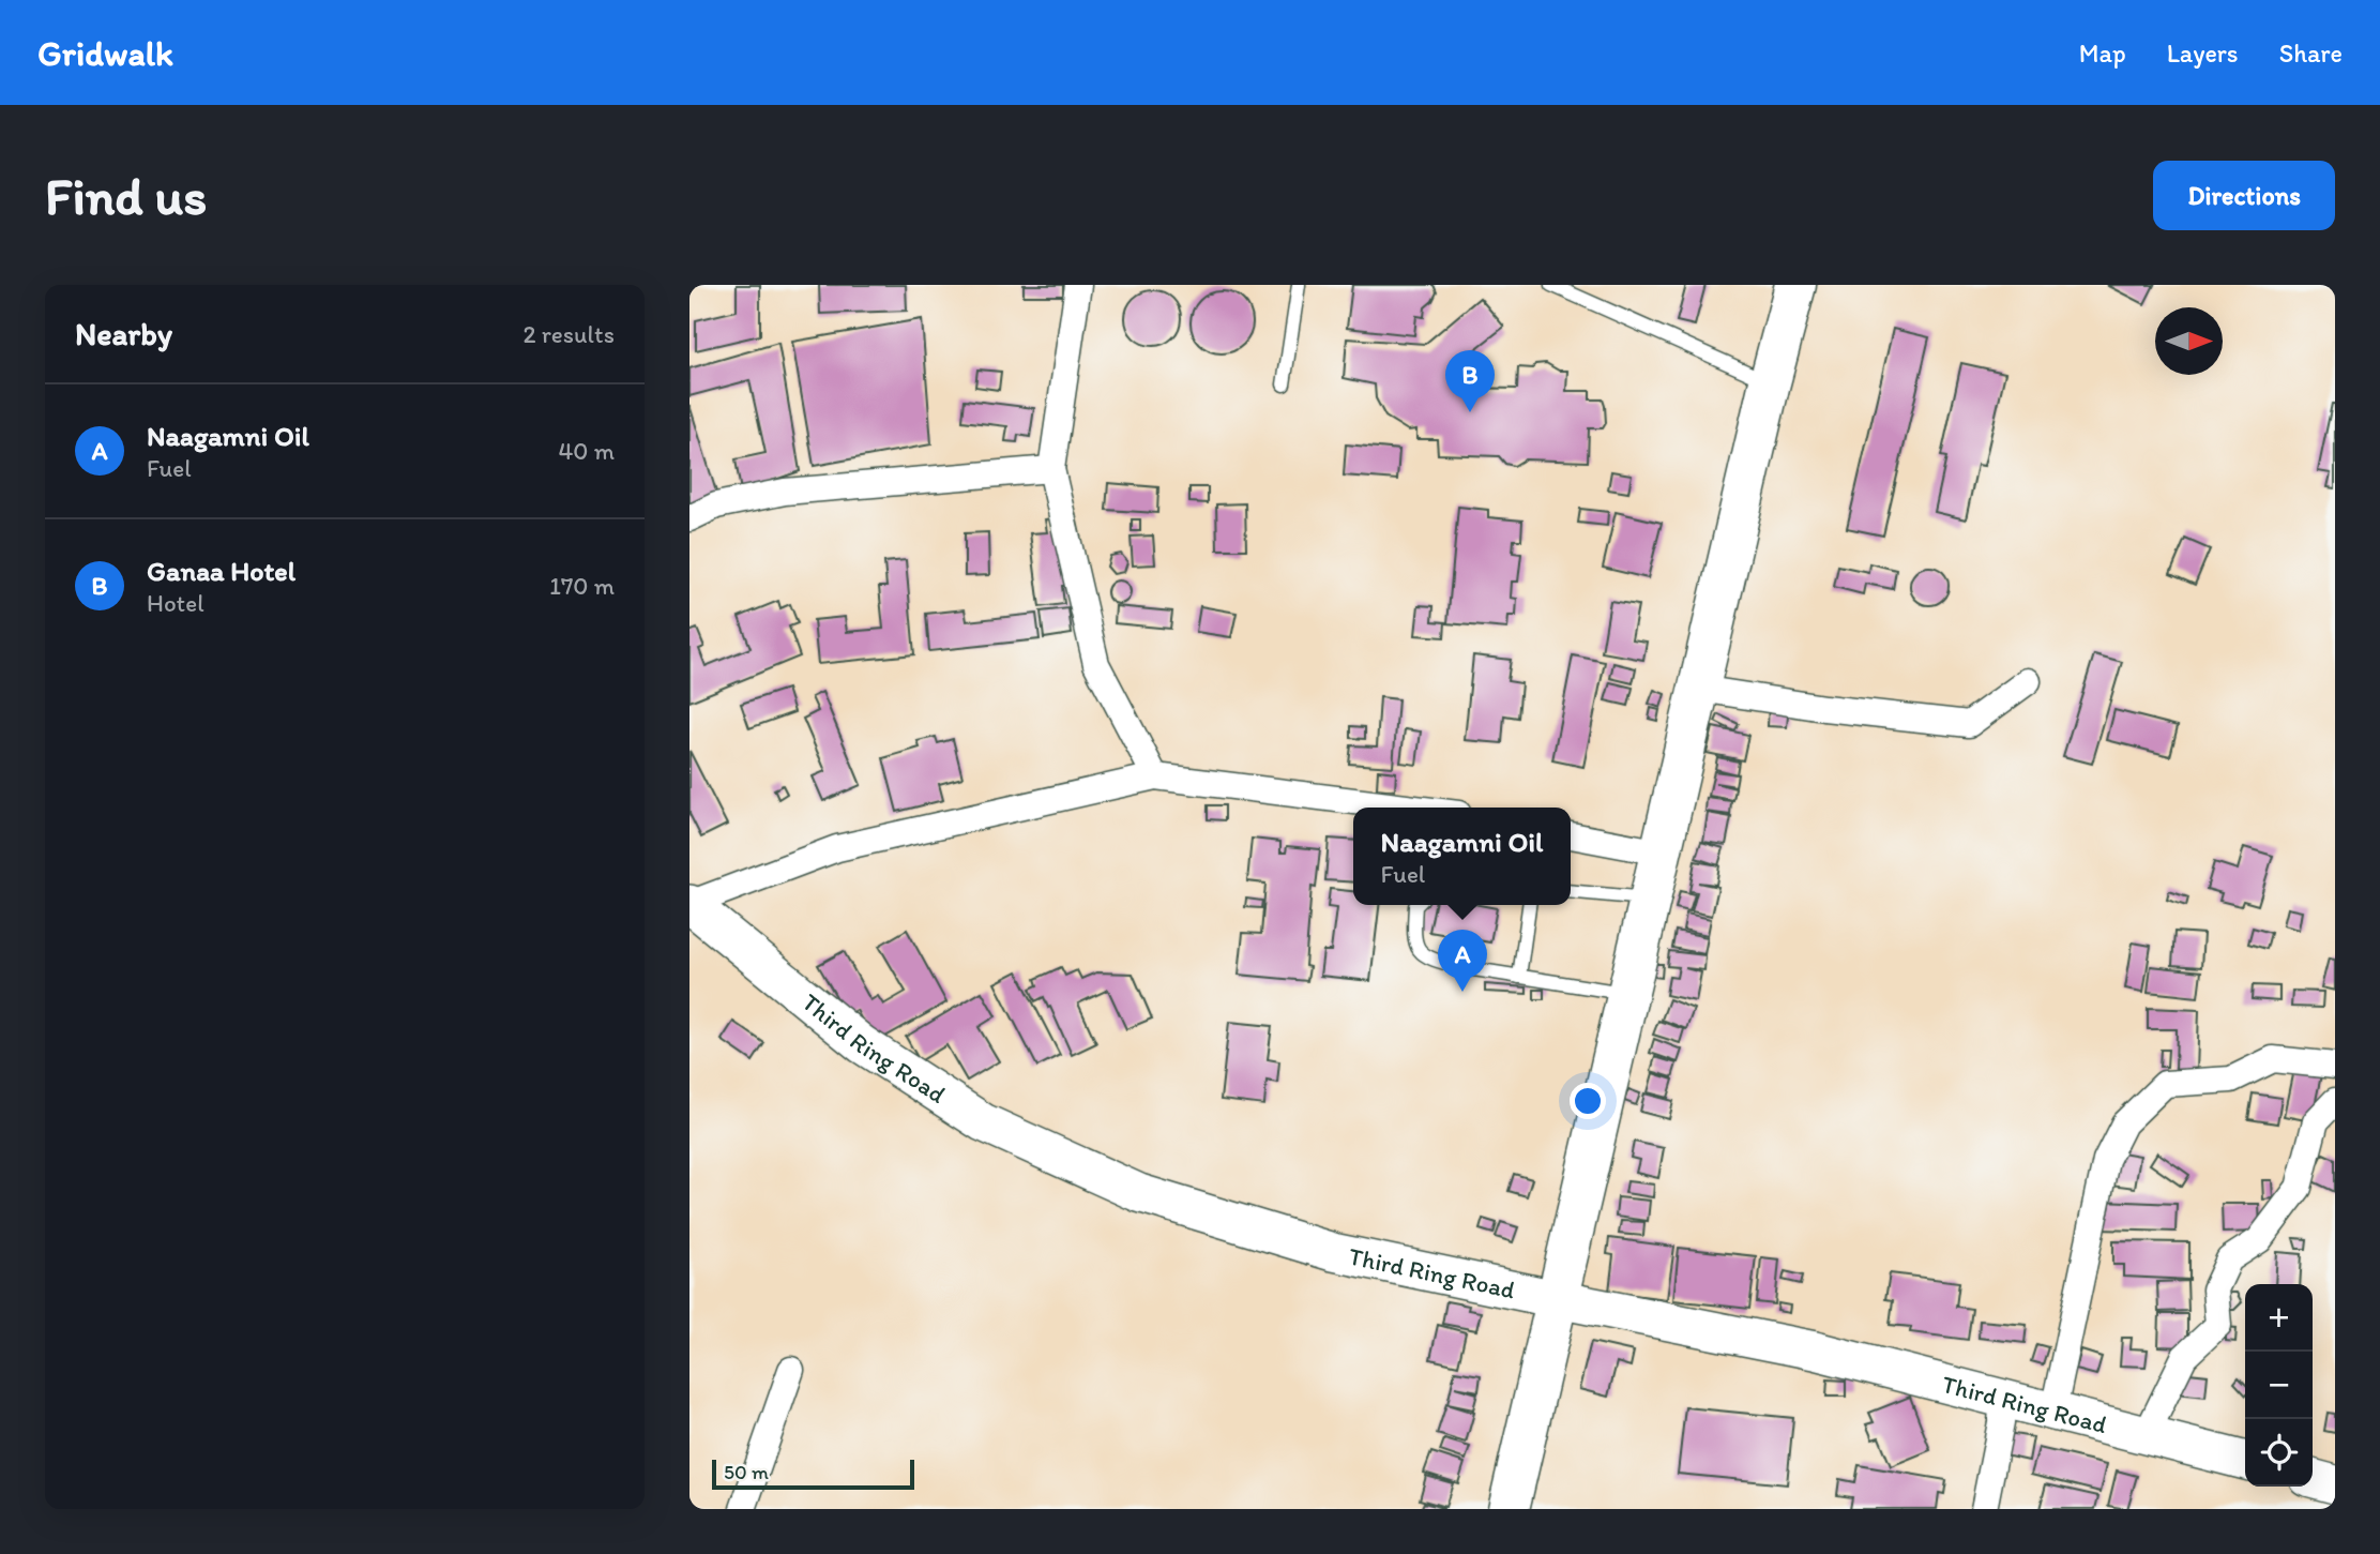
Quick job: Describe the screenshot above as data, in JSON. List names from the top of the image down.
{
  "streets": {
    "street": ["Third Ring Road"]
  },
  "scale_bar": "50 m",
  "north": "right",
  "page": {
    "header": "Gridwalk",
    "nav": ["Map", "Layers", "Share"],
    "buttons": "Directions",
    "title": "Find us",
    "heading": ["Nearby", "2 results"],
    "pins": ["B", "A"],
    "list": [
      {
        "mark": "A",
        "name": "Naagamni Oil",
        "note": "Fuel",
        "value": "40 m"
      },
      {
        "mark": "B",
        "name": "Ganaa Hotel",
        "note": "Hotel",
        "value": "170 m"
      }
    ],
    "popup": ["Naagamni Oil", "Fuel"],
    "map_buttons": ["+", "−"],
    "scale": "50 m"
  }
}
